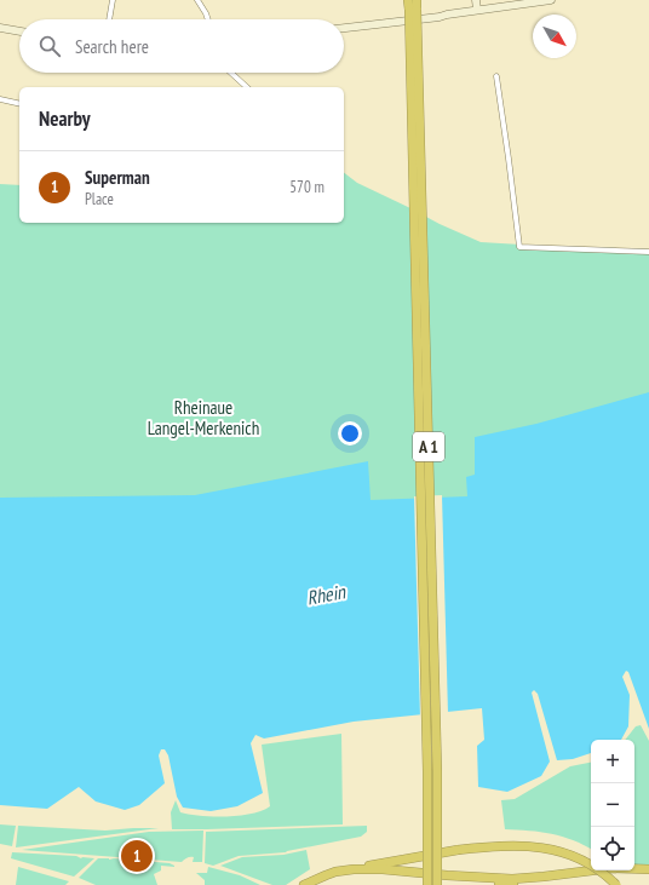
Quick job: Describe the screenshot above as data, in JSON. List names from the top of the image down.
{
  "streets": {
    "highway": ["A 1"]
  },
  "water": ["Rhein"],
  "parks": ["Rheinaue Langel-Merkenich"],
  "north": "bottom right",
  "page": {
    "search": "Search here",
    "heading": "Nearby",
    "list": [
      {
        "mark": "1",
        "name": "Superman",
        "note": "Place",
        "value": "570 m"
      }
    ],
    "map_buttons": ["+", "−"],
    "pins": "1"
  }
}
